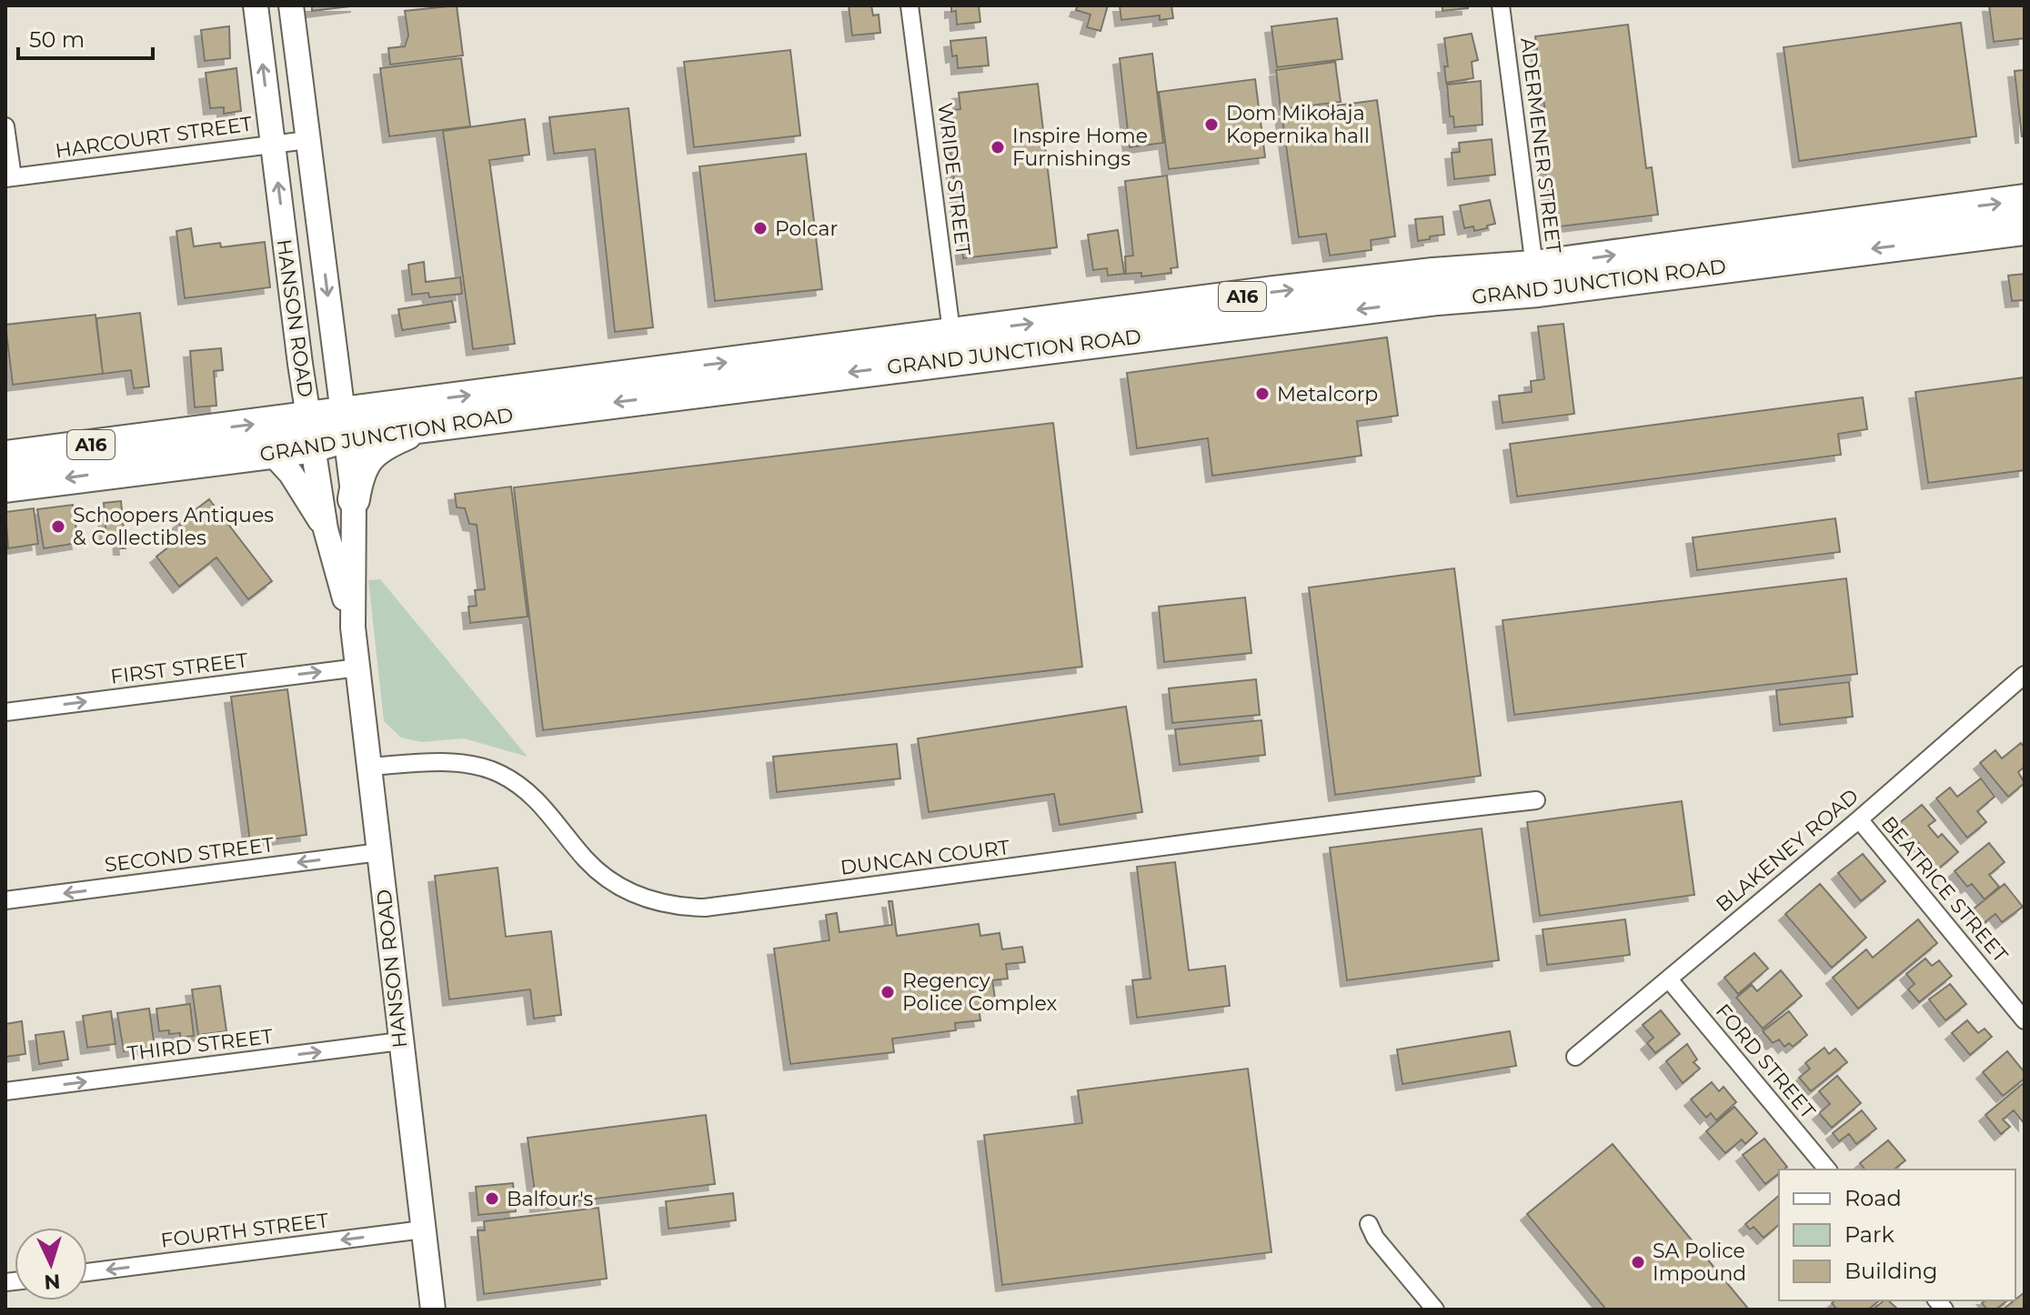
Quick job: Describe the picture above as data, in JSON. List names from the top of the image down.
{
  "streets": {
    "highway": ["GRAND JUNCTION ROAD", "A16"],
    "main road": ["HANSON ROAD"],
    "street": [
      "HARCOURT STREET",
      "ADERMENER STREET",
      "WRIDE STREET",
      "FIRST STREET",
      "BLAKENEY ROAD",
      "SECOND STREET",
      "DUNCAN COURT",
      "BEATRICE STREET",
      "THIRD STREET",
      "FORD STREET",
      "FOURTH STREET"
    ]
  },
  "crossings": [
    ["HARCOURT STREET", "HANSON ROAD"],
    ["ADERMENER STREET", "GRAND JUNCTION ROAD"],
    ["WRIDE STREET", "GRAND JUNCTION ROAD"],
    ["GRAND JUNCTION ROAD", "HANSON ROAD"],
    ["HANSON ROAD", "FIRST STREET"],
    ["HANSON ROAD", "SECOND STREET"],
    ["HANSON ROAD", "DUNCAN COURT"],
    ["HANSON ROAD", "THIRD STREET"],
    ["HANSON ROAD", "FOURTH STREET"],
    ["BLAKENEY ROAD", "BEATRICE STREET"],
    ["BLAKENEY ROAD", "FORD STREET"]
  ],
  "one_way": [
    "FIRST STREET",
    "SECOND STREET",
    "THIRD STREET",
    "FOURTH STREET"
  ],
  "places": [
    "Dom Mikołaja Kopernika hall",
    "Inspire Home Furnishings",
    "Polcar",
    "Metalcorp",
    "Schoopers Antiques & Collectibles",
    "Regency Police Complex",
    "Balfour's",
    "SA Police Impound"
  ],
  "legend": ["Road", "Park", "Building"],
  "scale_bar": "50 m",
  "north": "bottom"
}
